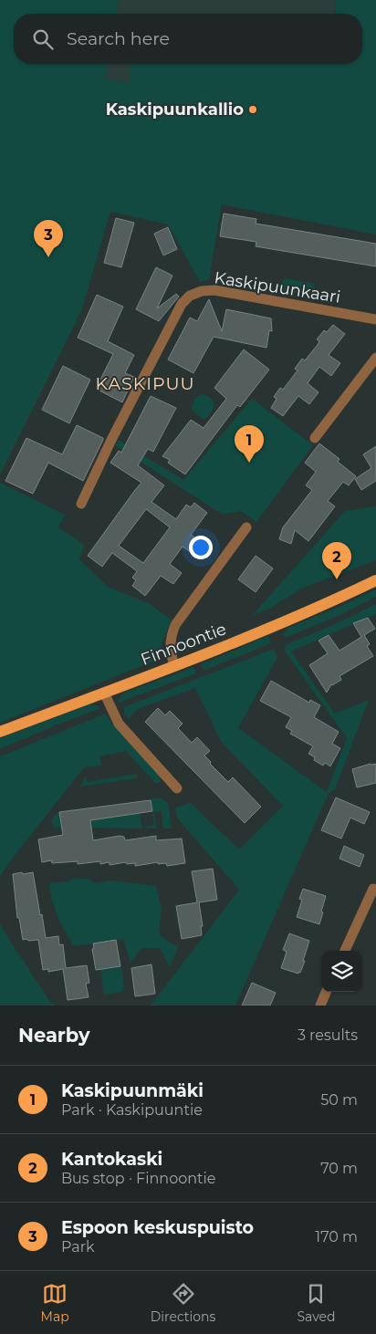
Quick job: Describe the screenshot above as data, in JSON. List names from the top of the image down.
{
  "streets": {
    "main road": ["Finnoontie"],
    "street": ["Kaskipuunkaari"]
  },
  "districts": ["KASKIPUU"],
  "places": ["Kaskipuunkallio"],
  "page": {
    "search": "Search here",
    "pins": ["3", "1", "2"],
    "heading": ["Nearby", "3 results"],
    "list": [
      {
        "mark": "1",
        "name": "Kaskipuunmäki",
        "note": "Park · Kaskipuuntie",
        "value": "50 m"
      },
      {
        "mark": "2",
        "name": "Kantokaski",
        "note": "Bus stop · Finnoontie",
        "value": "70 m"
      },
      {
        "mark": "3",
        "name": "Espoon keskuspuisto",
        "note": "Park",
        "value": "170 m"
      }
    ],
    "nav": ["Map", "Directions", "Saved"]
  }
}
